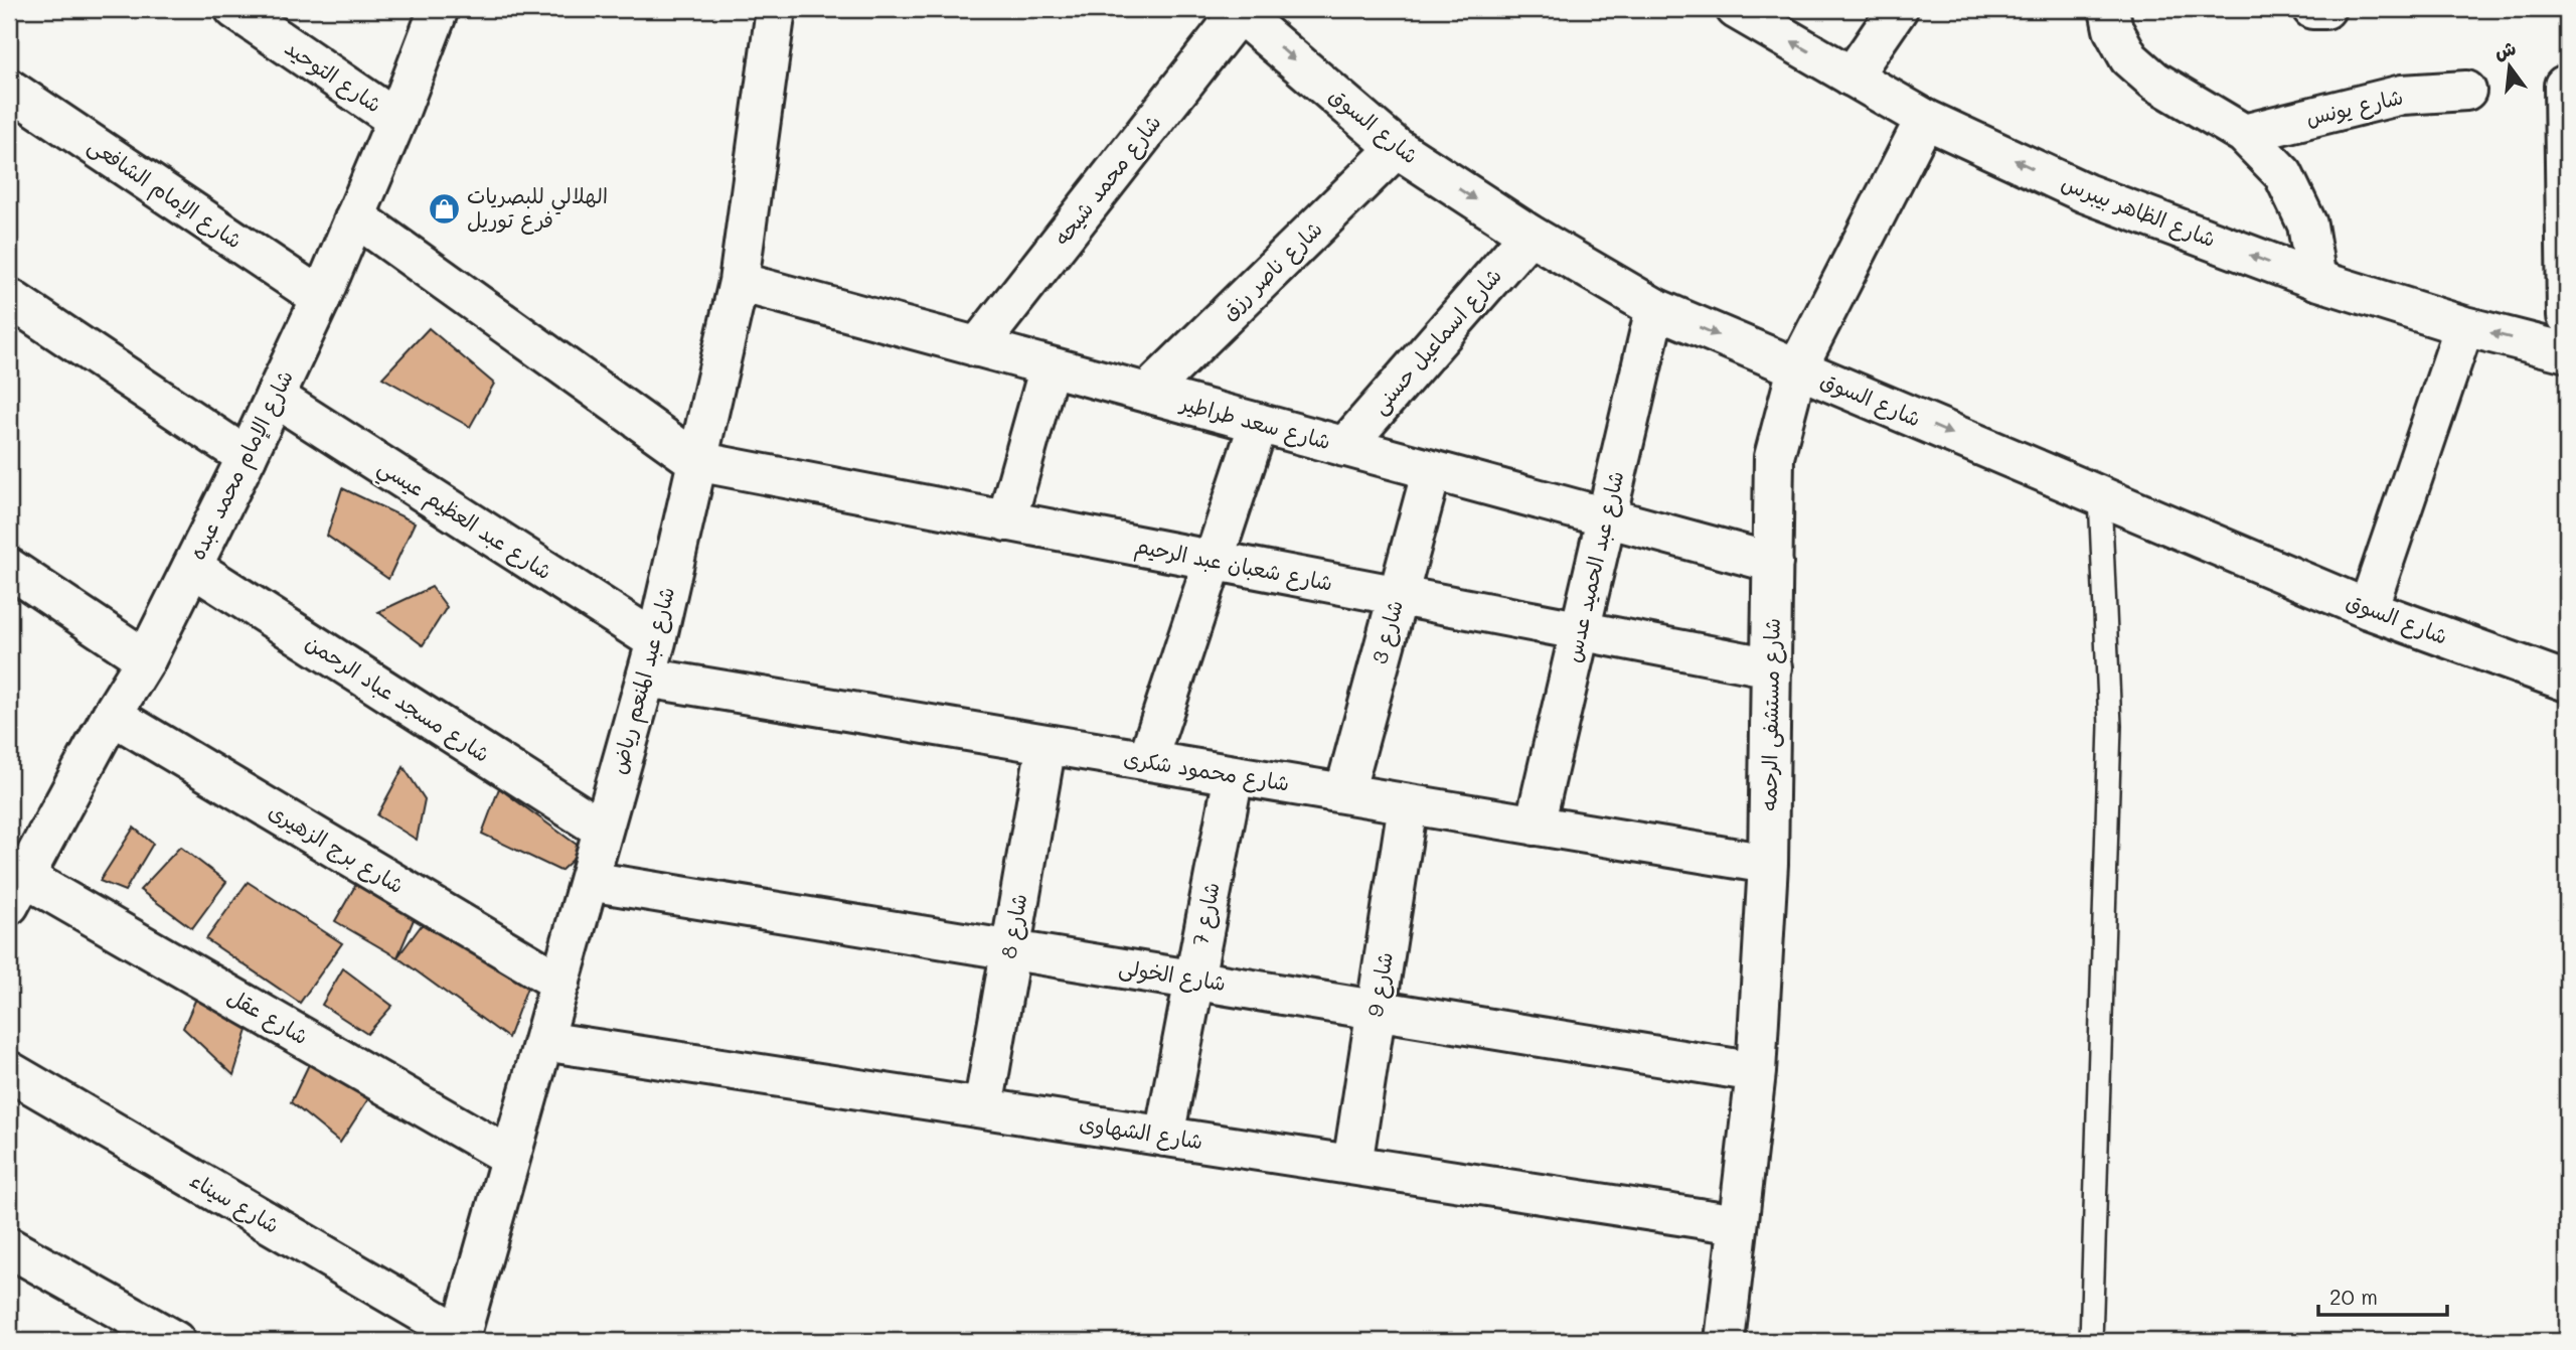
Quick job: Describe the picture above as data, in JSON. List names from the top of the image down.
{
  "streets": {
    "street": [
      "شارع التوحيد",
      "شارع يونس",
      "شارع السوق",
      "شارع محمد شيحه",
      "شارع الإمام الشافعى",
      "شارع الظاهر بيبرس",
      "شارع ناصر رزق",
      "شارع اسماعيل حسنى",
      "شارع سعد طراطير",
      "شارع الإمام محمد عبده",
      "شارع عبد العظيم عيسي",
      "شارع شعبان عبد الرحيم",
      "شارع عبد الحميد عدس",
      "شارع 3",
      "شارع عبد المنعم رياض",
      "شارع مسجد عباد الرحمن",
      "شارع مستشفى الرحمه",
      "شارع محمود شكرى",
      "شارع برج الزهيرى",
      "شارع 7",
      "شارع 8",
      "شارع الخولى",
      "شارع 9",
      "شارع عقل",
      "شارع الشهاوى",
      "شارع سيناء"
    ]
  },
  "crossings": [
    ["شارع التوحيد", "شارع الإمام محمد عبده"],
    ["شارع السوق", "شارع محمد شيحه"],
    ["شارع السوق", "شارع ناصر رزق"],
    ["شارع السوق", "شارع اسماعيل حسنى"],
    ["شارع السوق", "شارع عبد الحميد عدس"],
    ["شارع السوق", "شارع مستشفى الرحمه"],
    ["شارع محمد شيحه", "شارع سعد طراطير"],
    ["شارع الإمام الشافعى", "شارع الإمام محمد عبده"],
    ["شارع الظاهر بيبرس", "شارع مستشفى الرحمه"],
    ["شارع ناصر رزق", "شارع سعد طراطير"],
    ["شارع اسماعيل حسنى", "شارع سعد طراطير"],
    ["شارع سعد طراطير", "شارع عبد الحميد عدس"],
    ["شارع سعد طراطير", "شارع 3"],
    ["شارع سعد طراطير", "شارع عبد المنعم رياض"],
    ["شارع سعد طراطير", "شارع مستشفى الرحمه"],
    ["شارع الإمام محمد عبده", "شارع عبد العظيم عيسي"],
    ["شارع الإمام محمد عبده", "شارع مسجد عباد الرحمن"],
    ["شارع الإمام محمد عبده", "شارع برج الزهيرى"],
    ["شارع الإمام محمد عبده", "شارع عقل"],
    ["شارع عبد العظيم عيسي", "شارع عبد المنعم رياض"],
    ["شارع عبد العظيم عيسي", "شارع محمود شكرى"],
    ["شارع شعبان عبد الرحيم", "شارع عبد الحميد عدس"],
    ["شارع شعبان عبد الرحيم", "شارع 3"],
    ["شارع شعبان عبد الرحيم", "شارع عبد المنعم رياض"],
    ["شارع شعبان عبد الرحيم", "شارع مستشفى الرحمه"],
    ["شارع عبد الحميد عدس", "شارع محمود شكرى"],
    ["شارع 3", "شارع محمود شكرى"],
    ["شارع عبد المنعم رياض", "شارع مسجد عباد الرحمن"],
    ["شارع عبد المنعم رياض", "شارع محمود شكرى"],
    ["شارع عبد المنعم رياض", "شارع برج الزهيرى"],
    ["شارع عبد المنعم رياض", "شارع الخولى"],
    ["شارع عبد المنعم رياض", "شارع عقل"],
    ["شارع عبد المنعم رياض", "شارع الشهاوى"],
    ["شارع عبد المنعم رياض", "شارع سيناء"],
    ["شارع مستشفى الرحمه", "شارع محمود شكرى"],
    ["شارع مستشفى الرحمه", "شارع الخولى"],
    ["شارع مستشفى الرحمه", "شارع الشهاوى"],
    ["شارع محمود شكرى", "شارع 7"],
    ["شارع محمود شكرى", "شارع 8"],
    ["شارع محمود شكرى", "شارع 9"],
    ["شارع 7", "شارع الخولى"],
    ["شارع 7", "شارع الشهاوى"],
    ["شارع 8", "شارع الخولى"],
    ["شارع 8", "شارع الشهاوى"],
    ["شارع الخولى", "شارع 9"],
    ["شارع 9", "شارع الشهاوى"]
  ],
  "one_way": ["شارع السوق"],
  "places": {
    "shop": ["الهلالي للبصريات فرع توريل"]
  },
  "scale_bar": "20 m",
  "north": "top"
}
